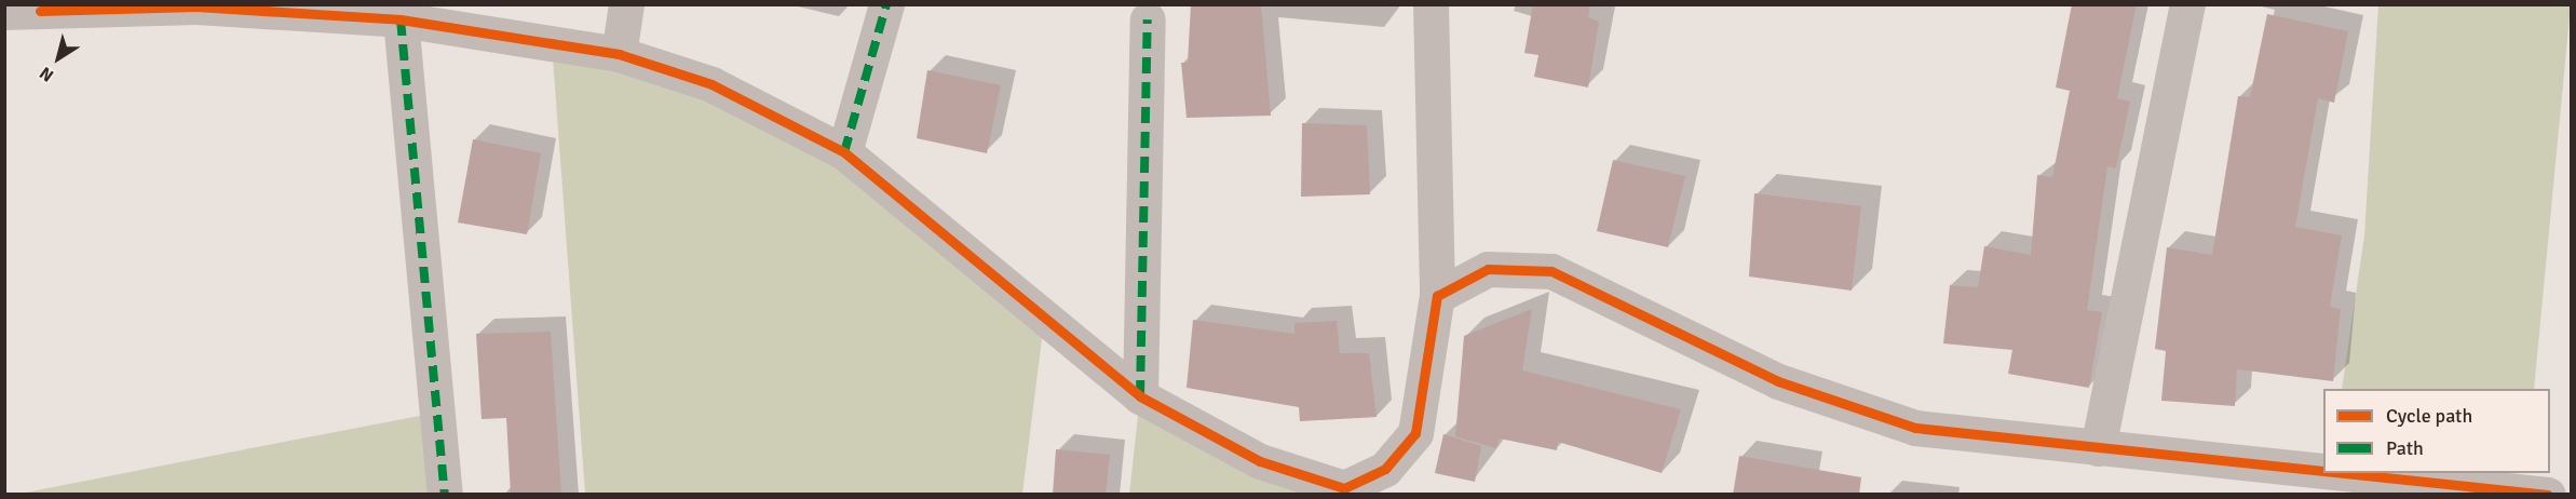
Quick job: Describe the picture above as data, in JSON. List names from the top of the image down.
{
  "legend": ["Cycle path", "Path"],
  "north": "bottom left"
}
